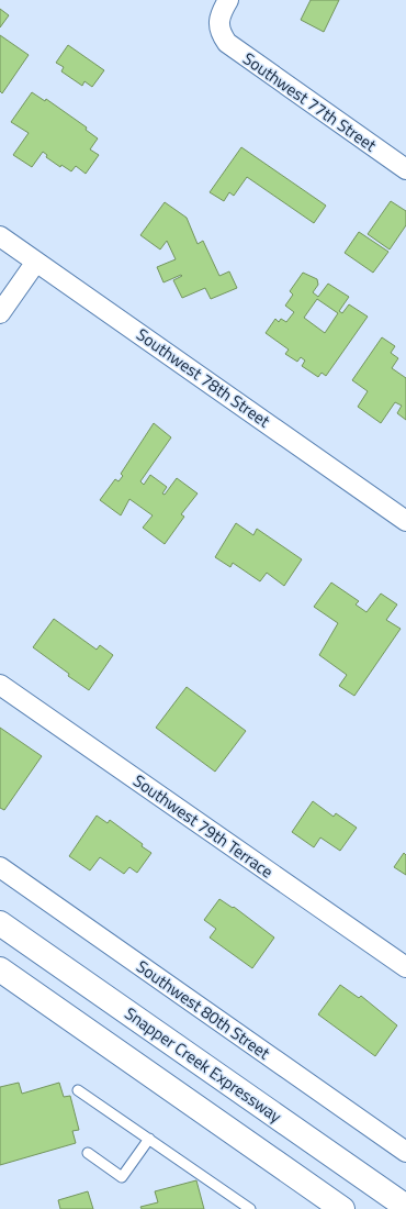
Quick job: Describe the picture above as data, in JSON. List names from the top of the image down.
{
  "streets": {
    "highway": ["Snapper Creek Expressway"],
    "street": [
      "Southwest 77th Street",
      "Southwest 78th Street",
      "Southwest 79th Terrace",
      "Southwest 80th Street"
    ]
  }
}
